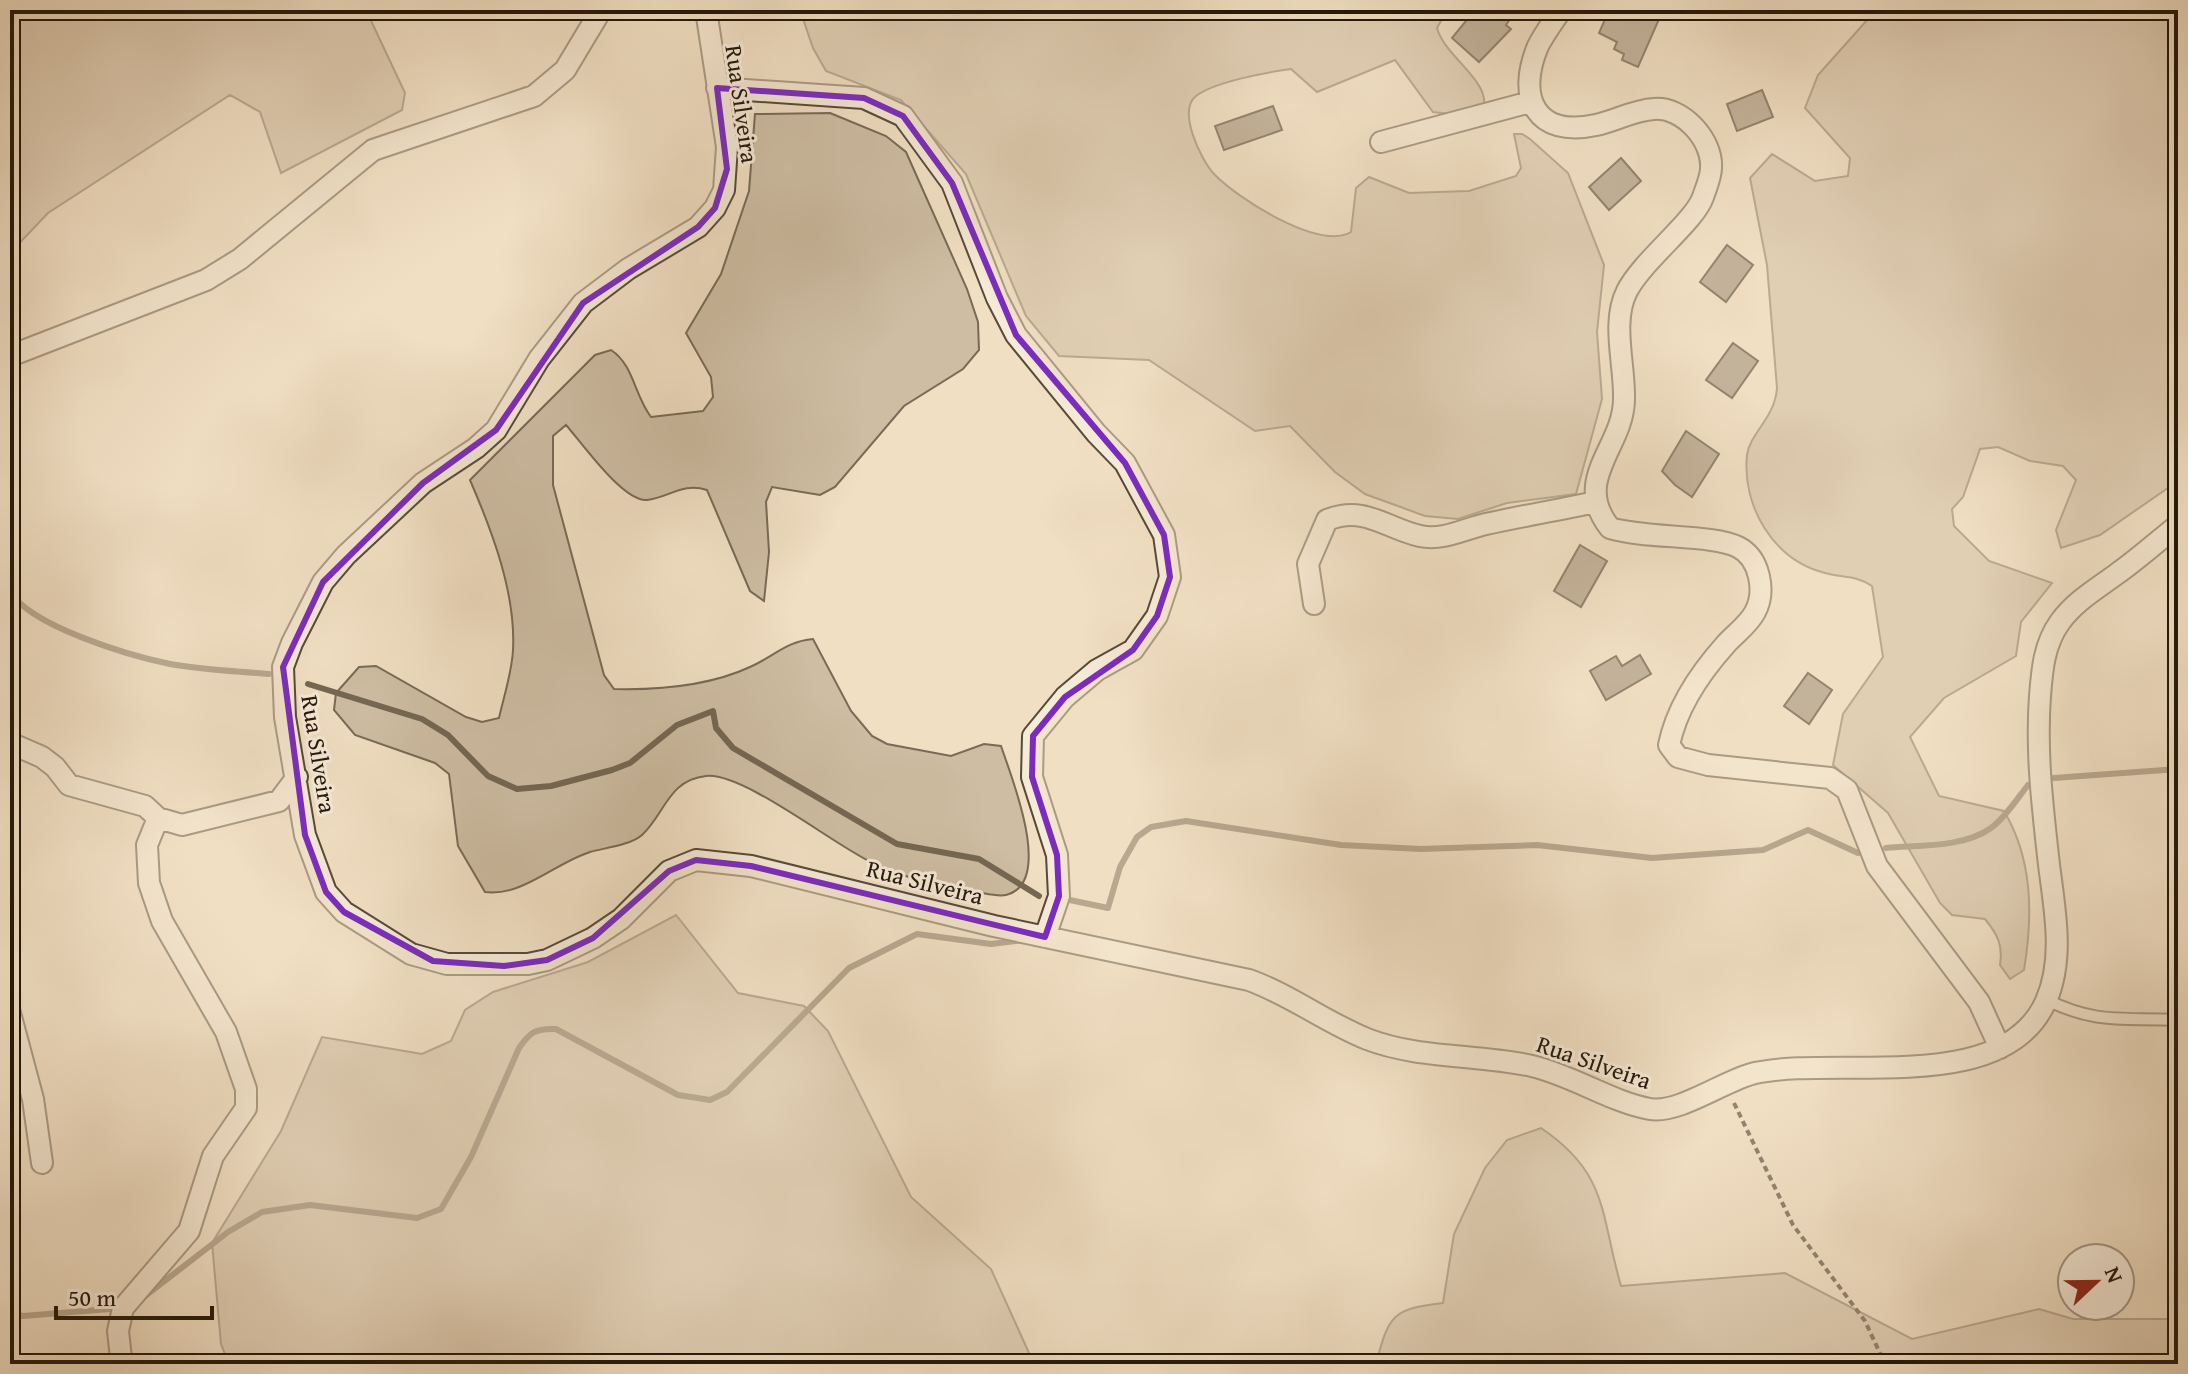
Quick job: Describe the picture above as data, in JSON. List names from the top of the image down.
{
  "streets": {
    "street": ["Rua Silveira"]
  },
  "scale_bar": "50 m",
  "north": "right"
}
